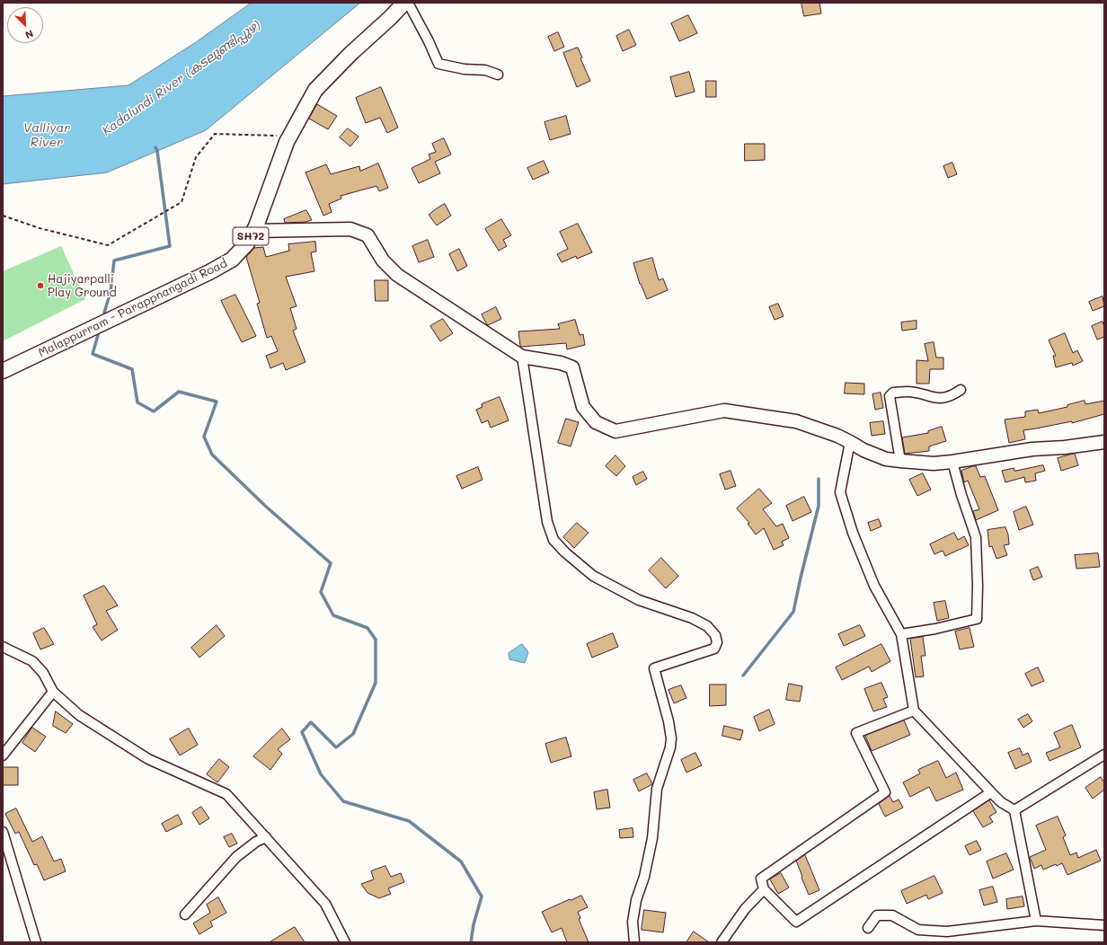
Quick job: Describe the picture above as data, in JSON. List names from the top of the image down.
{
  "streets": {
    "main road": ["SH72", "Malappurram - Parappnangadi Road"]
  },
  "water": ["Kadalundi River (കടലുണ്ടിപ്പുഴ)", "Valliyar River"],
  "places": ["Hajiyarpalli Play Ground"],
  "north": "bottom right"
}
